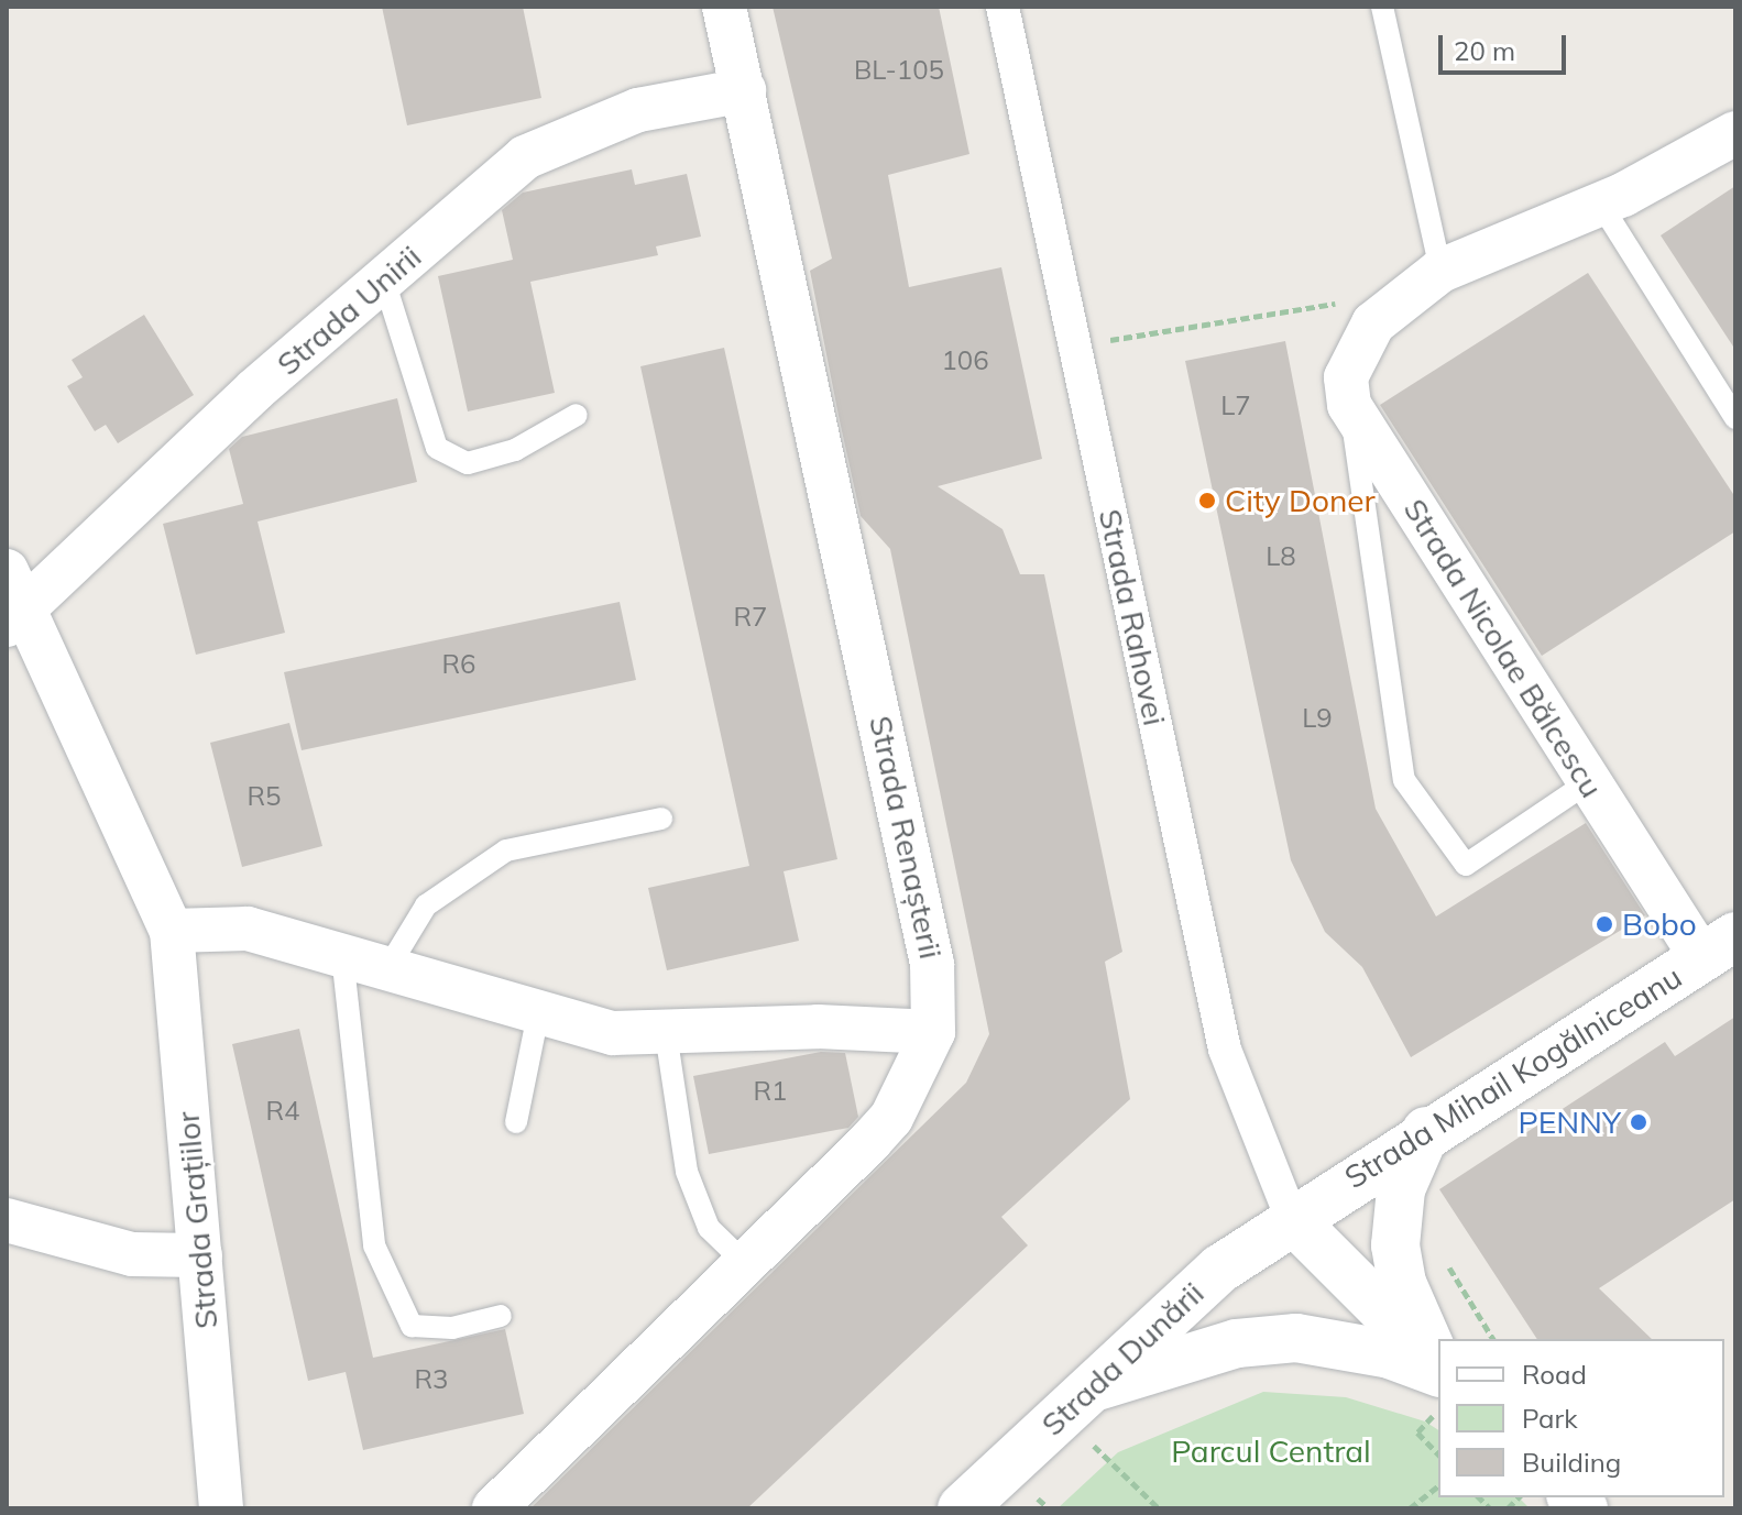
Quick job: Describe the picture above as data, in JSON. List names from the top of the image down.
{
  "streets": {
    "main road": ["Strada Mihail Kogălniceanu", "Strada Dunării"],
    "street": [
      "Strada Unirii",
      "Strada Rahovei",
      "Strada Nicolae Bălcescu",
      "Strada Renașterii",
      "Strada Grațiilor"
    ]
  },
  "crossings": [
    ["Strada Unirii", "Strada Renașterii"],
    ["Strada Unirii", "Strada Grațiilor"],
    ["Strada Rahovei", "Strada Mihail Kogălniceanu"],
    ["Strada Rahovei", "Strada Dunării"],
    ["Strada Nicolae Bălcescu", "Strada Mihail Kogălniceanu"],
    ["Strada Mihail Kogălniceanu", "Strada Dunării"]
  ],
  "parks": ["Parcul Central"],
  "places": ["City Doner", "Bobo", "PENNY"],
  "house_numbers": [
    "BL-105",
    "106",
    "L7",
    "L8",
    "R7",
    "R6",
    "L9",
    "R5",
    "R1",
    "R4",
    "R3"
  ],
  "legend": ["Road", "Park", "Building"],
  "scale_bar": "20 m"
}
